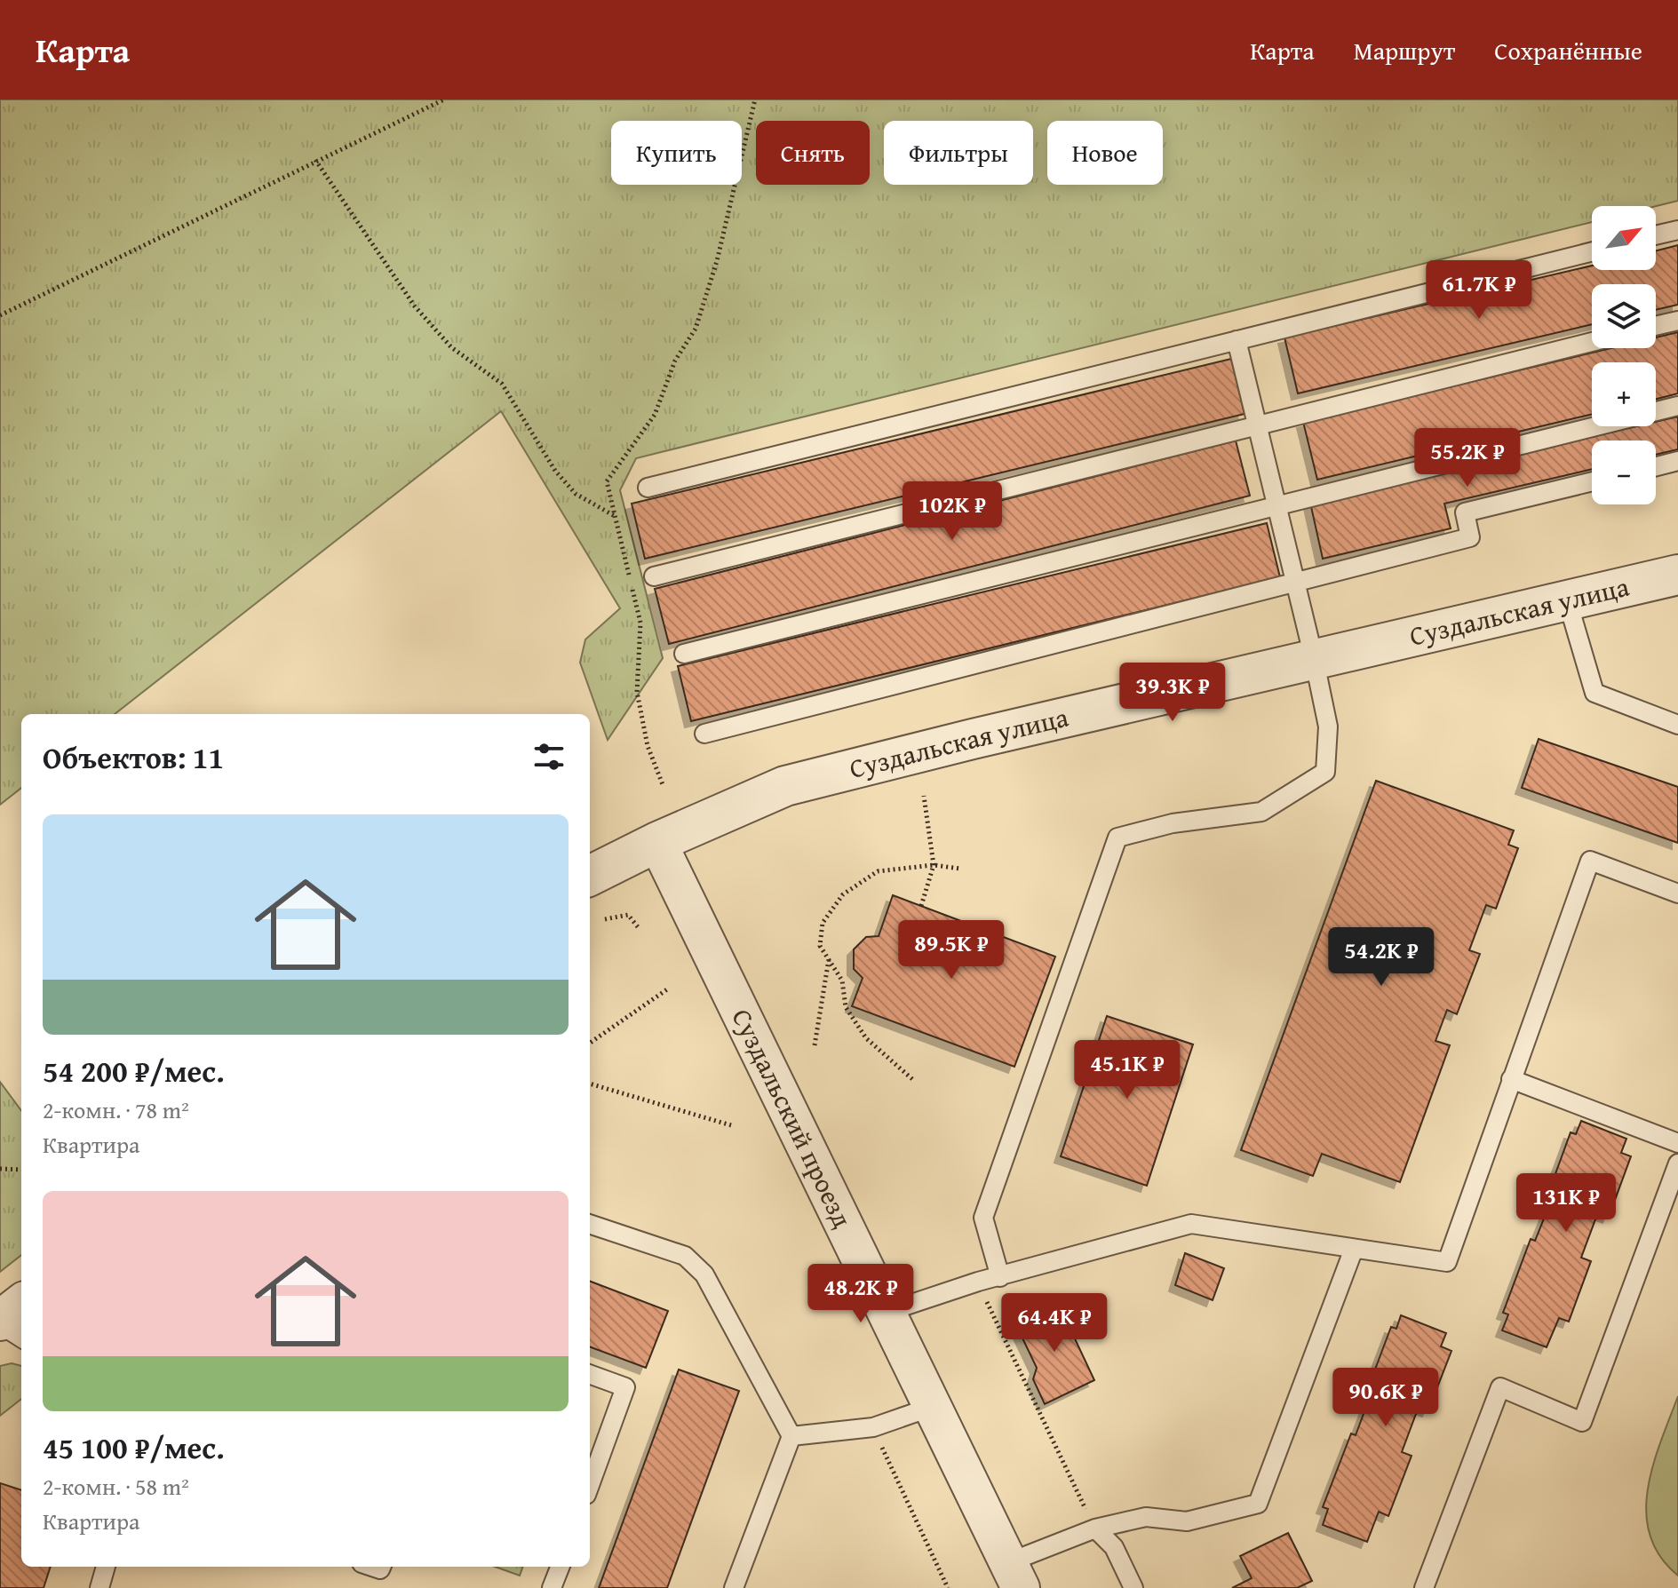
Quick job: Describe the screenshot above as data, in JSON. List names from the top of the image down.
{
  "streets": {
    "street": ["Суздальская улица", "Суздальский проезд"]
  },
  "crossings": [
    ["Суздальская улица", "Суздальский проезд"]
  ],
  "north": "top right",
  "page": {
    "header": "Карта",
    "nav": ["Карта", "Маршрут", "Сохранённые"],
    "chip": [
      "Купить",
      "Снять",
      "Фильтры",
      "Новое"
    ],
    "map_buttons": ["+", "−"],
    "price": [
      "61.7K ₽",
      "55.2K ₽",
      "102K ₽",
      "39.3K ₽",
      "89.5K ₽",
      "54.2K ₽",
      "45.1K ₽",
      "131K ₽",
      "48.2K ₽",
      "64.4K ₽",
      "90.6K ₽"
    ],
    "heading": "Объектов: 11",
    "list": [
      {
        "name": "54 200 ₽/мес.",
        "note": "2-комн. · 78 m² · Квартира"
      },
      {
        "name": "45 100 ₽/мес.",
        "note": "2-комн. · 58 m² · Квартира"
      }
    ]
  }
}
